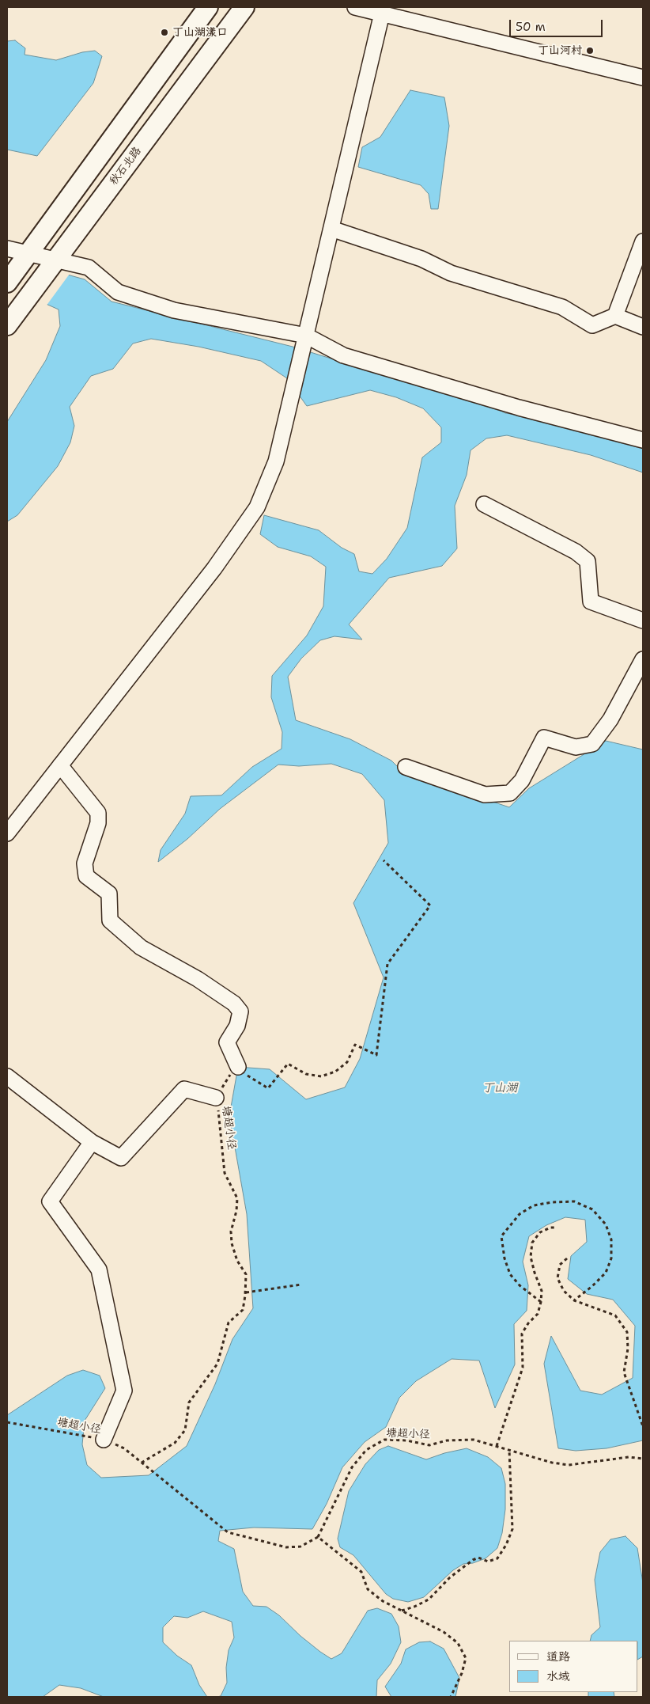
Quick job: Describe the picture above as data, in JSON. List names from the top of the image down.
{
  "streets": {
    "main road": ["秋石北路"],
    "path": ["塘超小径"]
  },
  "water": ["丁山湖"],
  "places": ["丁山湖漾口", "丁山河村"],
  "legend": ["道路", "水域"],
  "scale_bar": "50 m"
}
